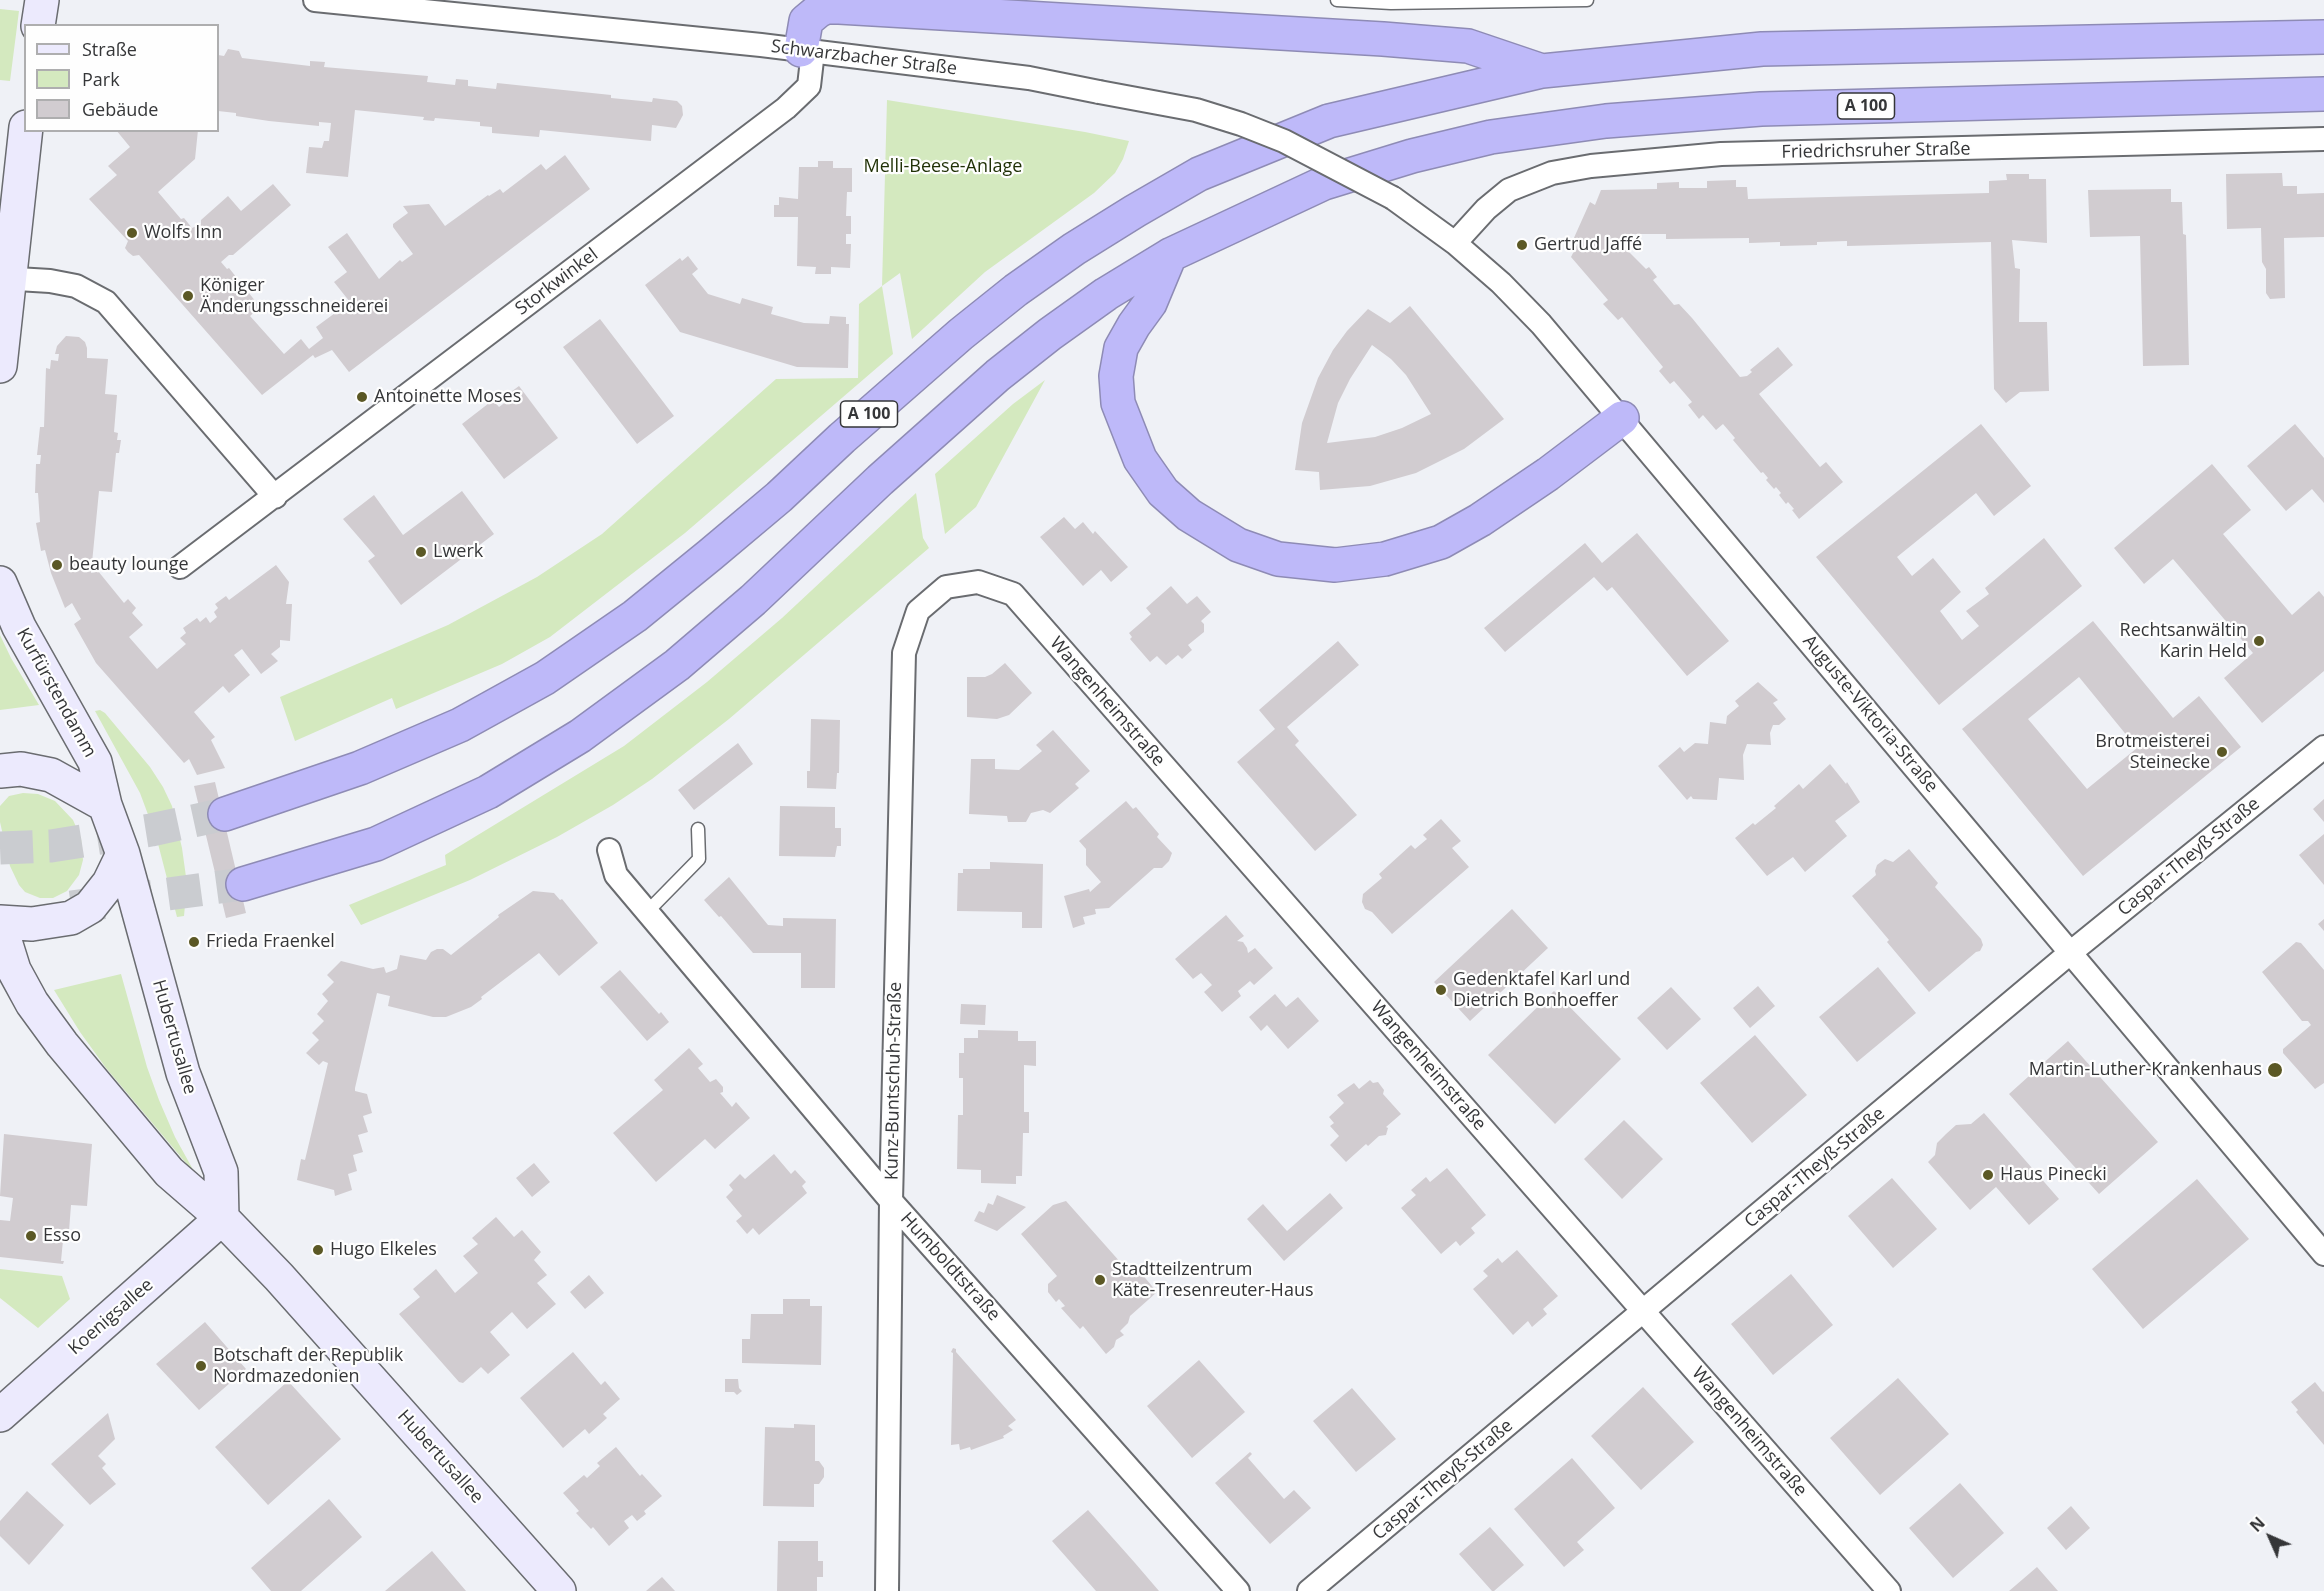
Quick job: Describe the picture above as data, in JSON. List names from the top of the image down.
{
  "streets": {
    "highway": ["A 100"],
    "main road": ["Kurfürstendamm", "Hubertusallee", "Koenigsallee"],
    "street": [
      "Schwarzbacher Straße",
      "Friedrichsruher Straße",
      "Storkwinkel",
      "Wangenheimstraße",
      "Auguste-Viktoria-Straße",
      "Caspar-Theyß-Straße",
      "Kunz-Buntschuh-Straße",
      "Humboldtstraße"
    ]
  },
  "crossings": [
    ["Schwarzbacher Straße", "Storkwinkel"],
    ["Schwarzbacher Straße", "Auguste-Viktoria-Straße"],
    ["Friedrichsruher Straße", "Auguste-Viktoria-Straße"],
    ["Kurfürstendamm", "Hubertusallee"],
    ["Wangenheimstraße", "Caspar-Theyß-Straße"],
    ["Wangenheimstraße", "Kunz-Buntschuh-Straße"],
    ["Auguste-Viktoria-Straße", "Caspar-Theyß-Straße"],
    ["Hubertusallee", "Koenigsallee"],
    ["Kunz-Buntschuh-Straße", "Humboldtstraße"]
  ],
  "parks": ["Melli-Beese-Anlage"],
  "places": [
    "Wolfs Inn",
    "Gertrud Jaffé",
    "Königer Änderungsschneiderei",
    "Antoinette Moses",
    "Lwerk",
    "beauty lounge",
    "Rechtsanwältin Karin Held",
    "Brotmeisterei Steinecke",
    "Frieda Fraenkel",
    "Gedenktafel Karl und Dietrich Bonhoeffer",
    "Martin-Luther-Krankenhaus",
    "Haus Pinecki",
    "Esso",
    "Hugo Elkeles",
    "Stadtteilzentrum Käte-Tresenreuter-Haus",
    "Botschaft der Republik Nordmazedonien"
  ],
  "legend": ["Straße", "Park", "Gebäude"],
  "north": "top left"
}
